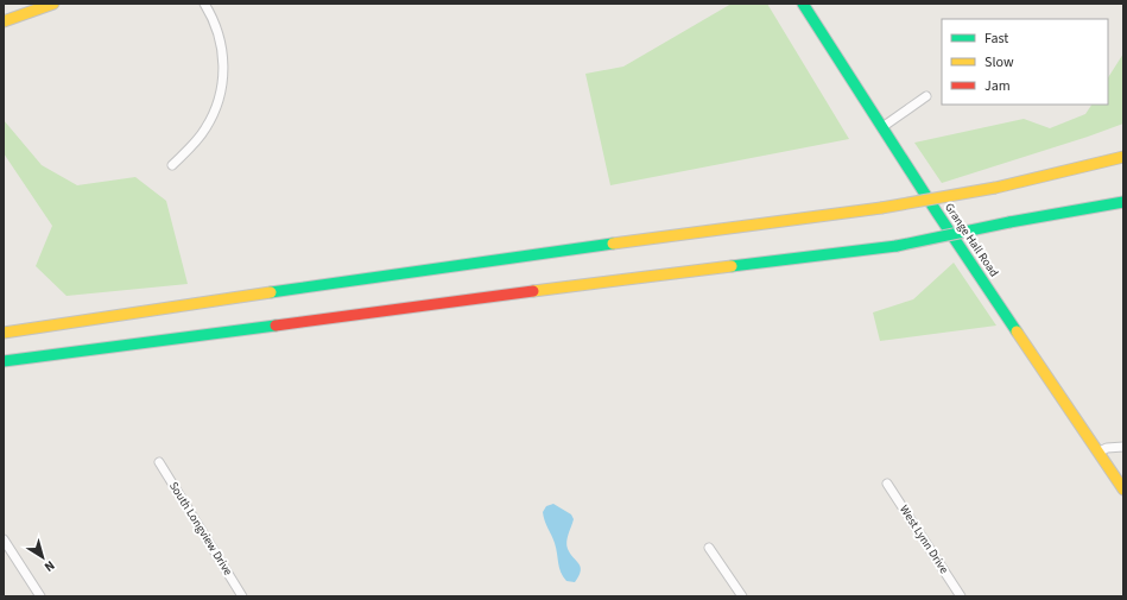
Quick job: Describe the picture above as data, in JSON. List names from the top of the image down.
{
  "streets": {
    "main road": ["Grange Hall Road"],
    "street": ["South Longview Drive", "West Lynn Drive"]
  },
  "legend": ["Fast", "Slow", "Jam"],
  "north": "bottom right"
}
